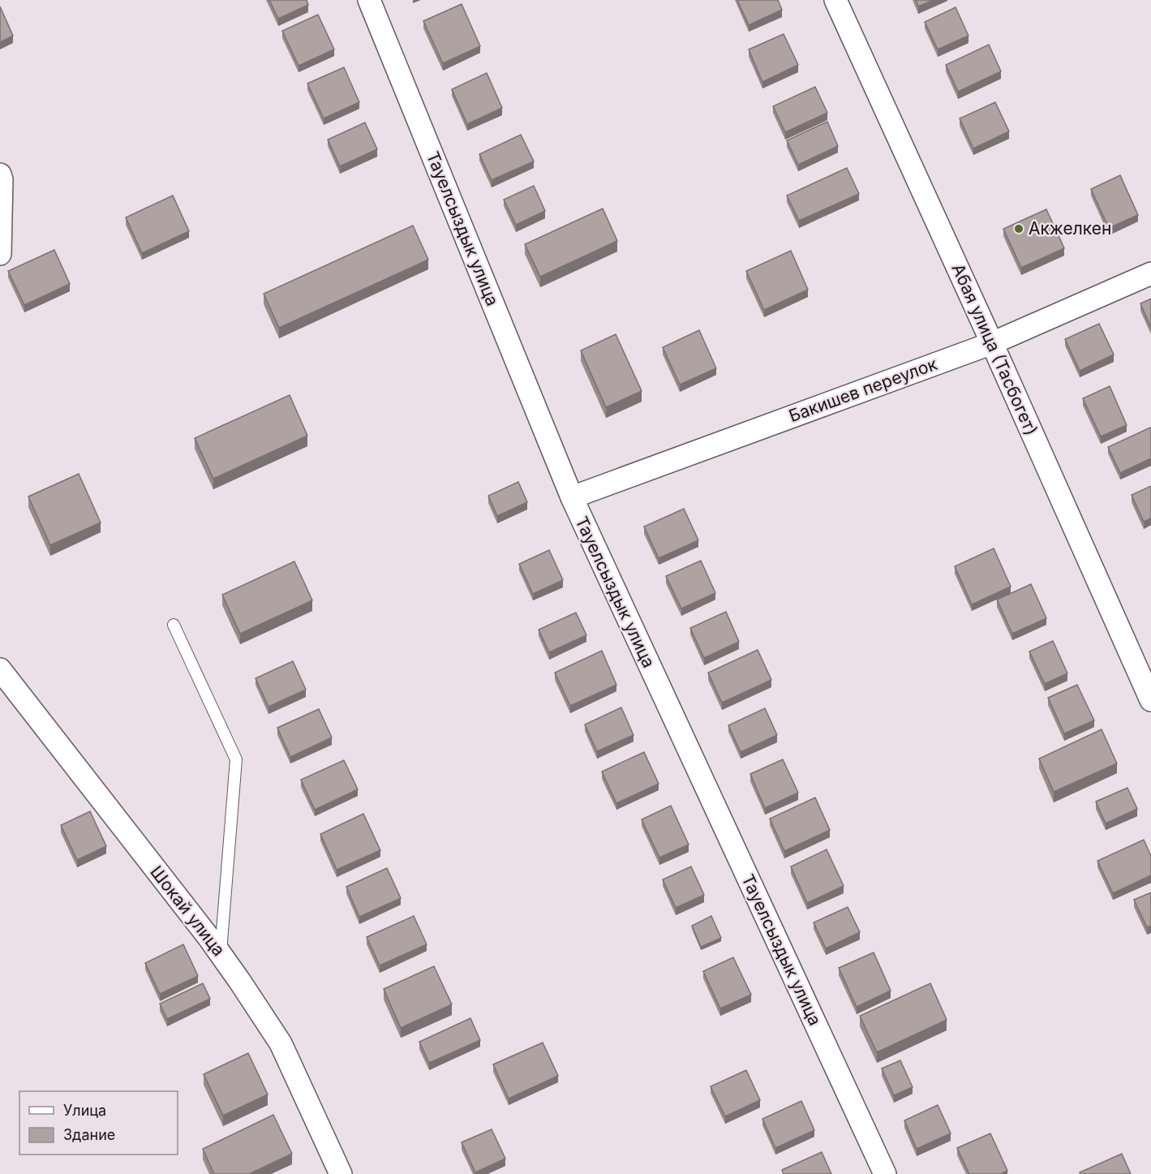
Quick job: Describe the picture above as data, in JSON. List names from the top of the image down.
{
  "streets": {
    "street": [
      "Тауелсыздык улица",
      "Абая улица (Тасбогет)",
      "Бакишев переулок",
      "Шокай улица"
    ]
  },
  "crossings": [
    ["Тауелсыздык улица", "Бакишев переулок"],
    ["Абая улица (Тасбогет)", "Бакишев переулок"]
  ],
  "places": ["Акжелкен"],
  "legend": ["Улица", "Здание"]
}
